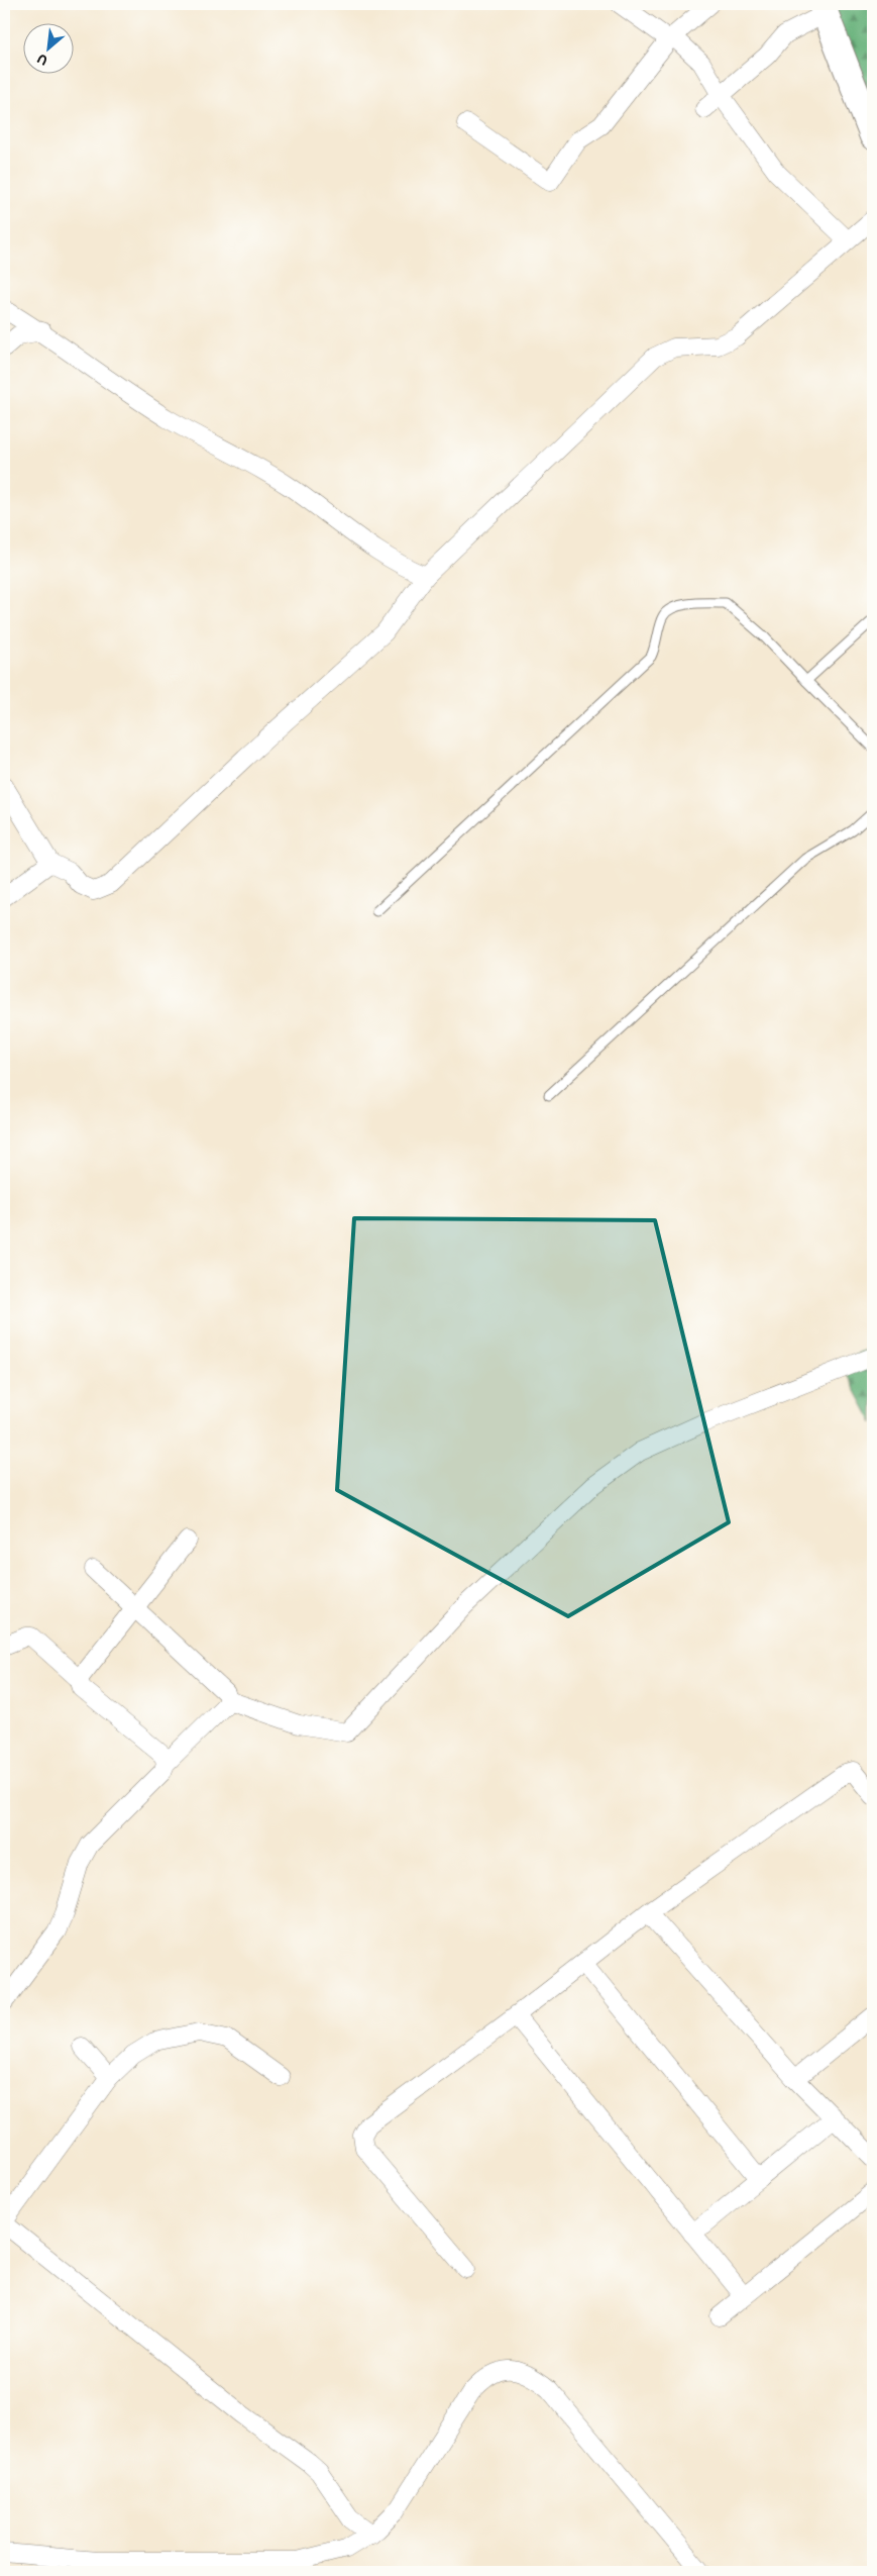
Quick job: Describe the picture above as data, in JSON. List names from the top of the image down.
{
  "north": "bottom left"
}
